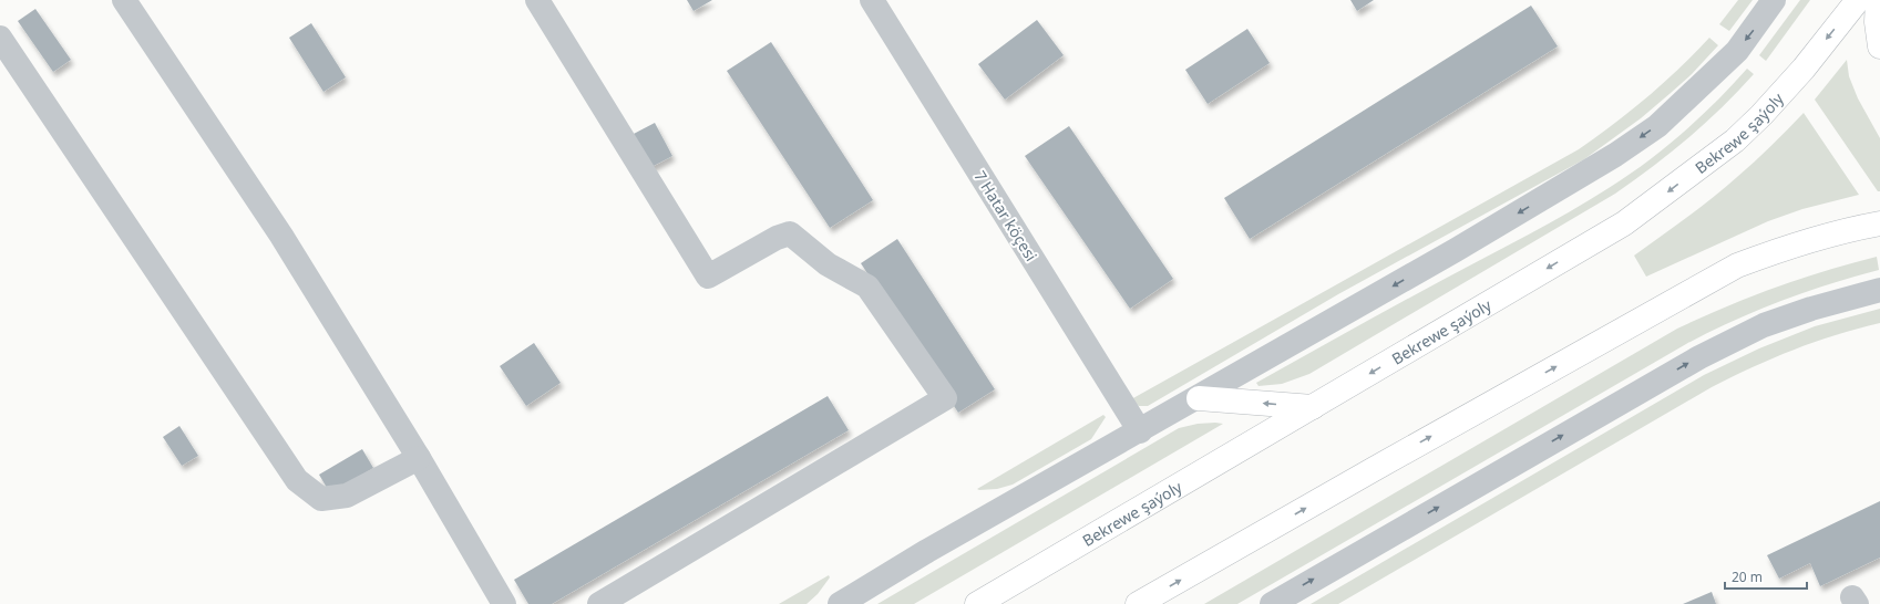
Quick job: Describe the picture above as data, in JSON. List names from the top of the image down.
{
  "streets": {
    "main road": ["Bekrewe şaýoly"],
    "street": ["7 Hatar köçesi"]
  },
  "scale_bar": "20 m"
}
